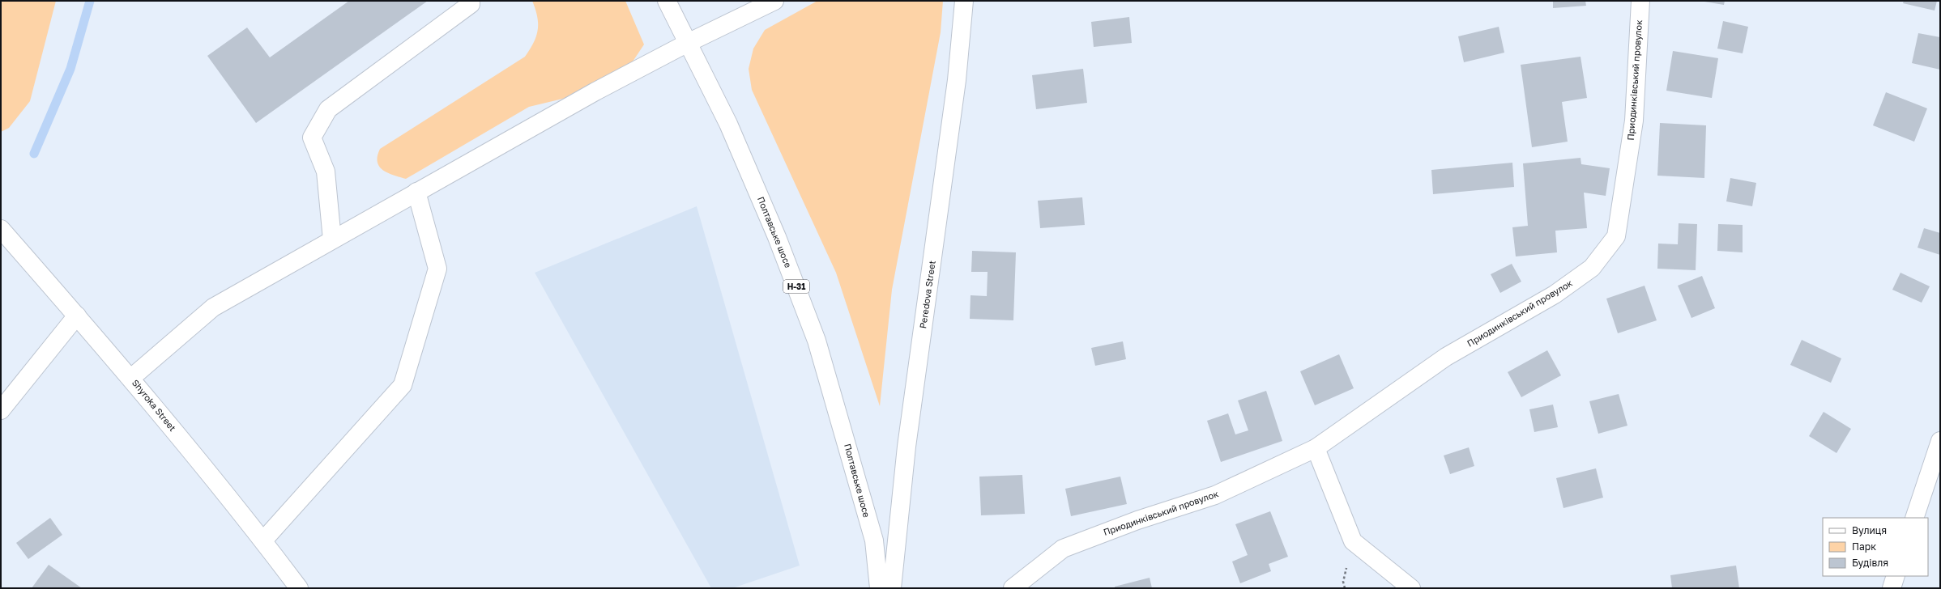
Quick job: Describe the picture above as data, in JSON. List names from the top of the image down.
{
  "streets": {
    "street": [
      "Приодинківський провулок",
      "Полтавське шосе",
      "Н-31",
      "Peredova Street",
      "Shyroka Street"
    ]
  },
  "legend": ["Вулиця", "Парк", "Будівля"]
}
